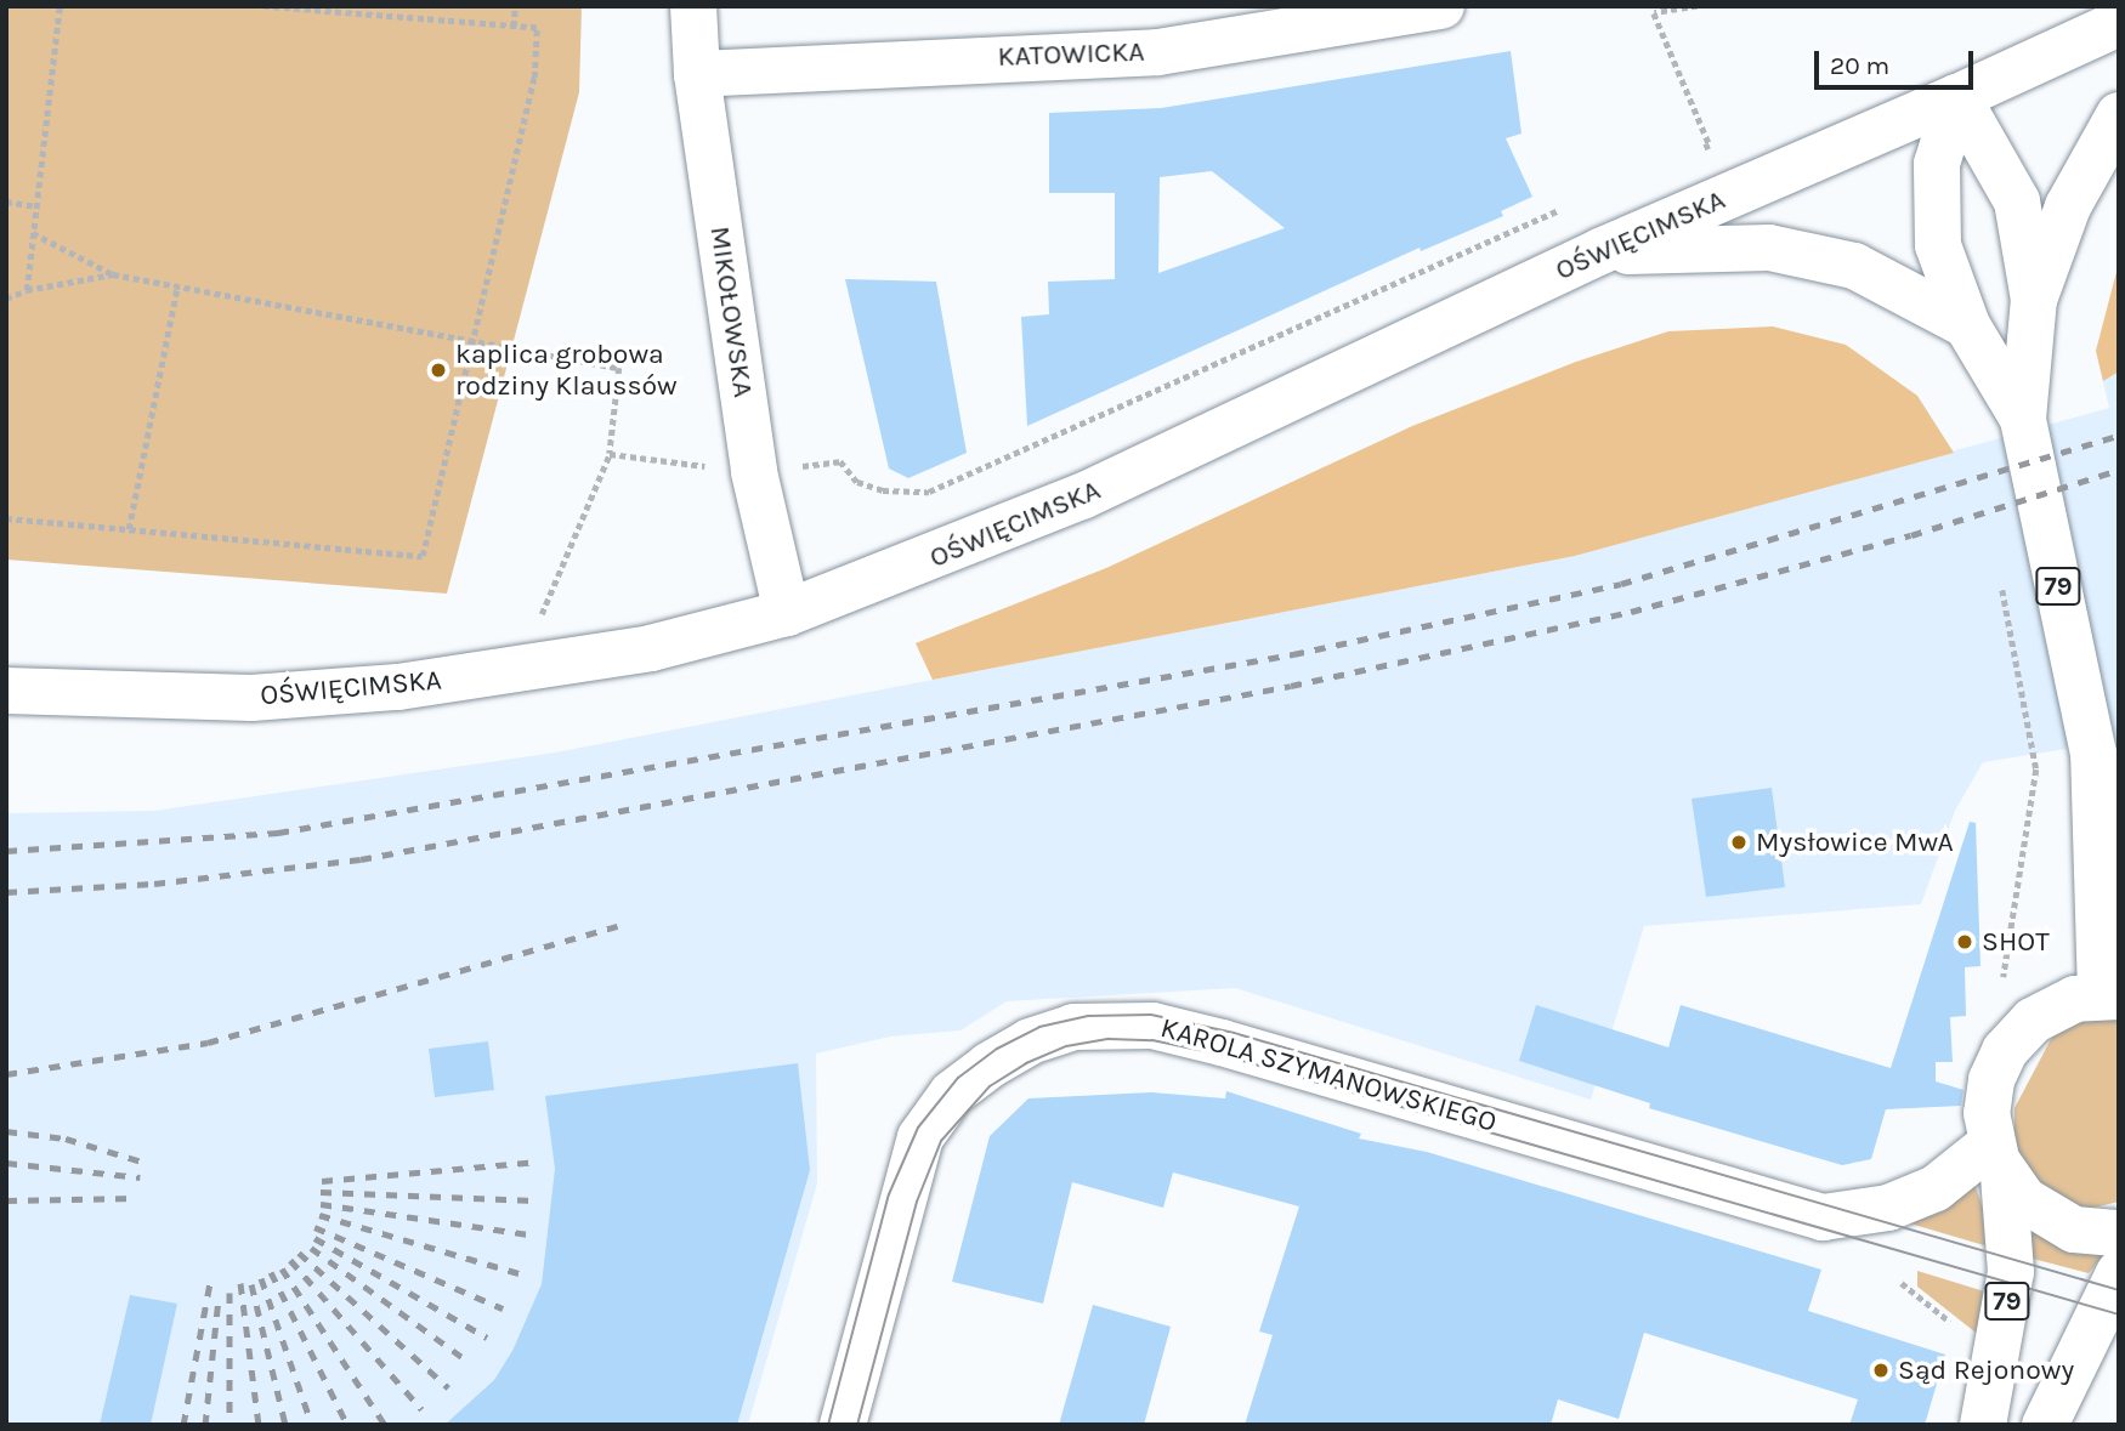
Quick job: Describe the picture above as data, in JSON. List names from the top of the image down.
{
  "streets": {
    "main road": [
      "KATOWICKA",
      "OŚWIĘCIMSKA",
      "MIKOŁOWSKA",
      "79",
      "KAROLA SZYMANOWSKIEGO"
    ]
  },
  "crossings": [
    ["KATOWICKA", "MIKOŁOWSKA"],
    ["OŚWIĘCIMSKA", "MIKOŁOWSKA"],
    ["OŚWIĘCIMSKA", "79"],
    ["79", "KAROLA SZYMANOWSKIEGO"]
  ],
  "places": [
    "kaplica grobowa rodziny Klaussów",
    "Mysłowice MwA",
    "SHOT",
    "Sąd Rejonowy"
  ],
  "scale_bar": "20 m"
}
